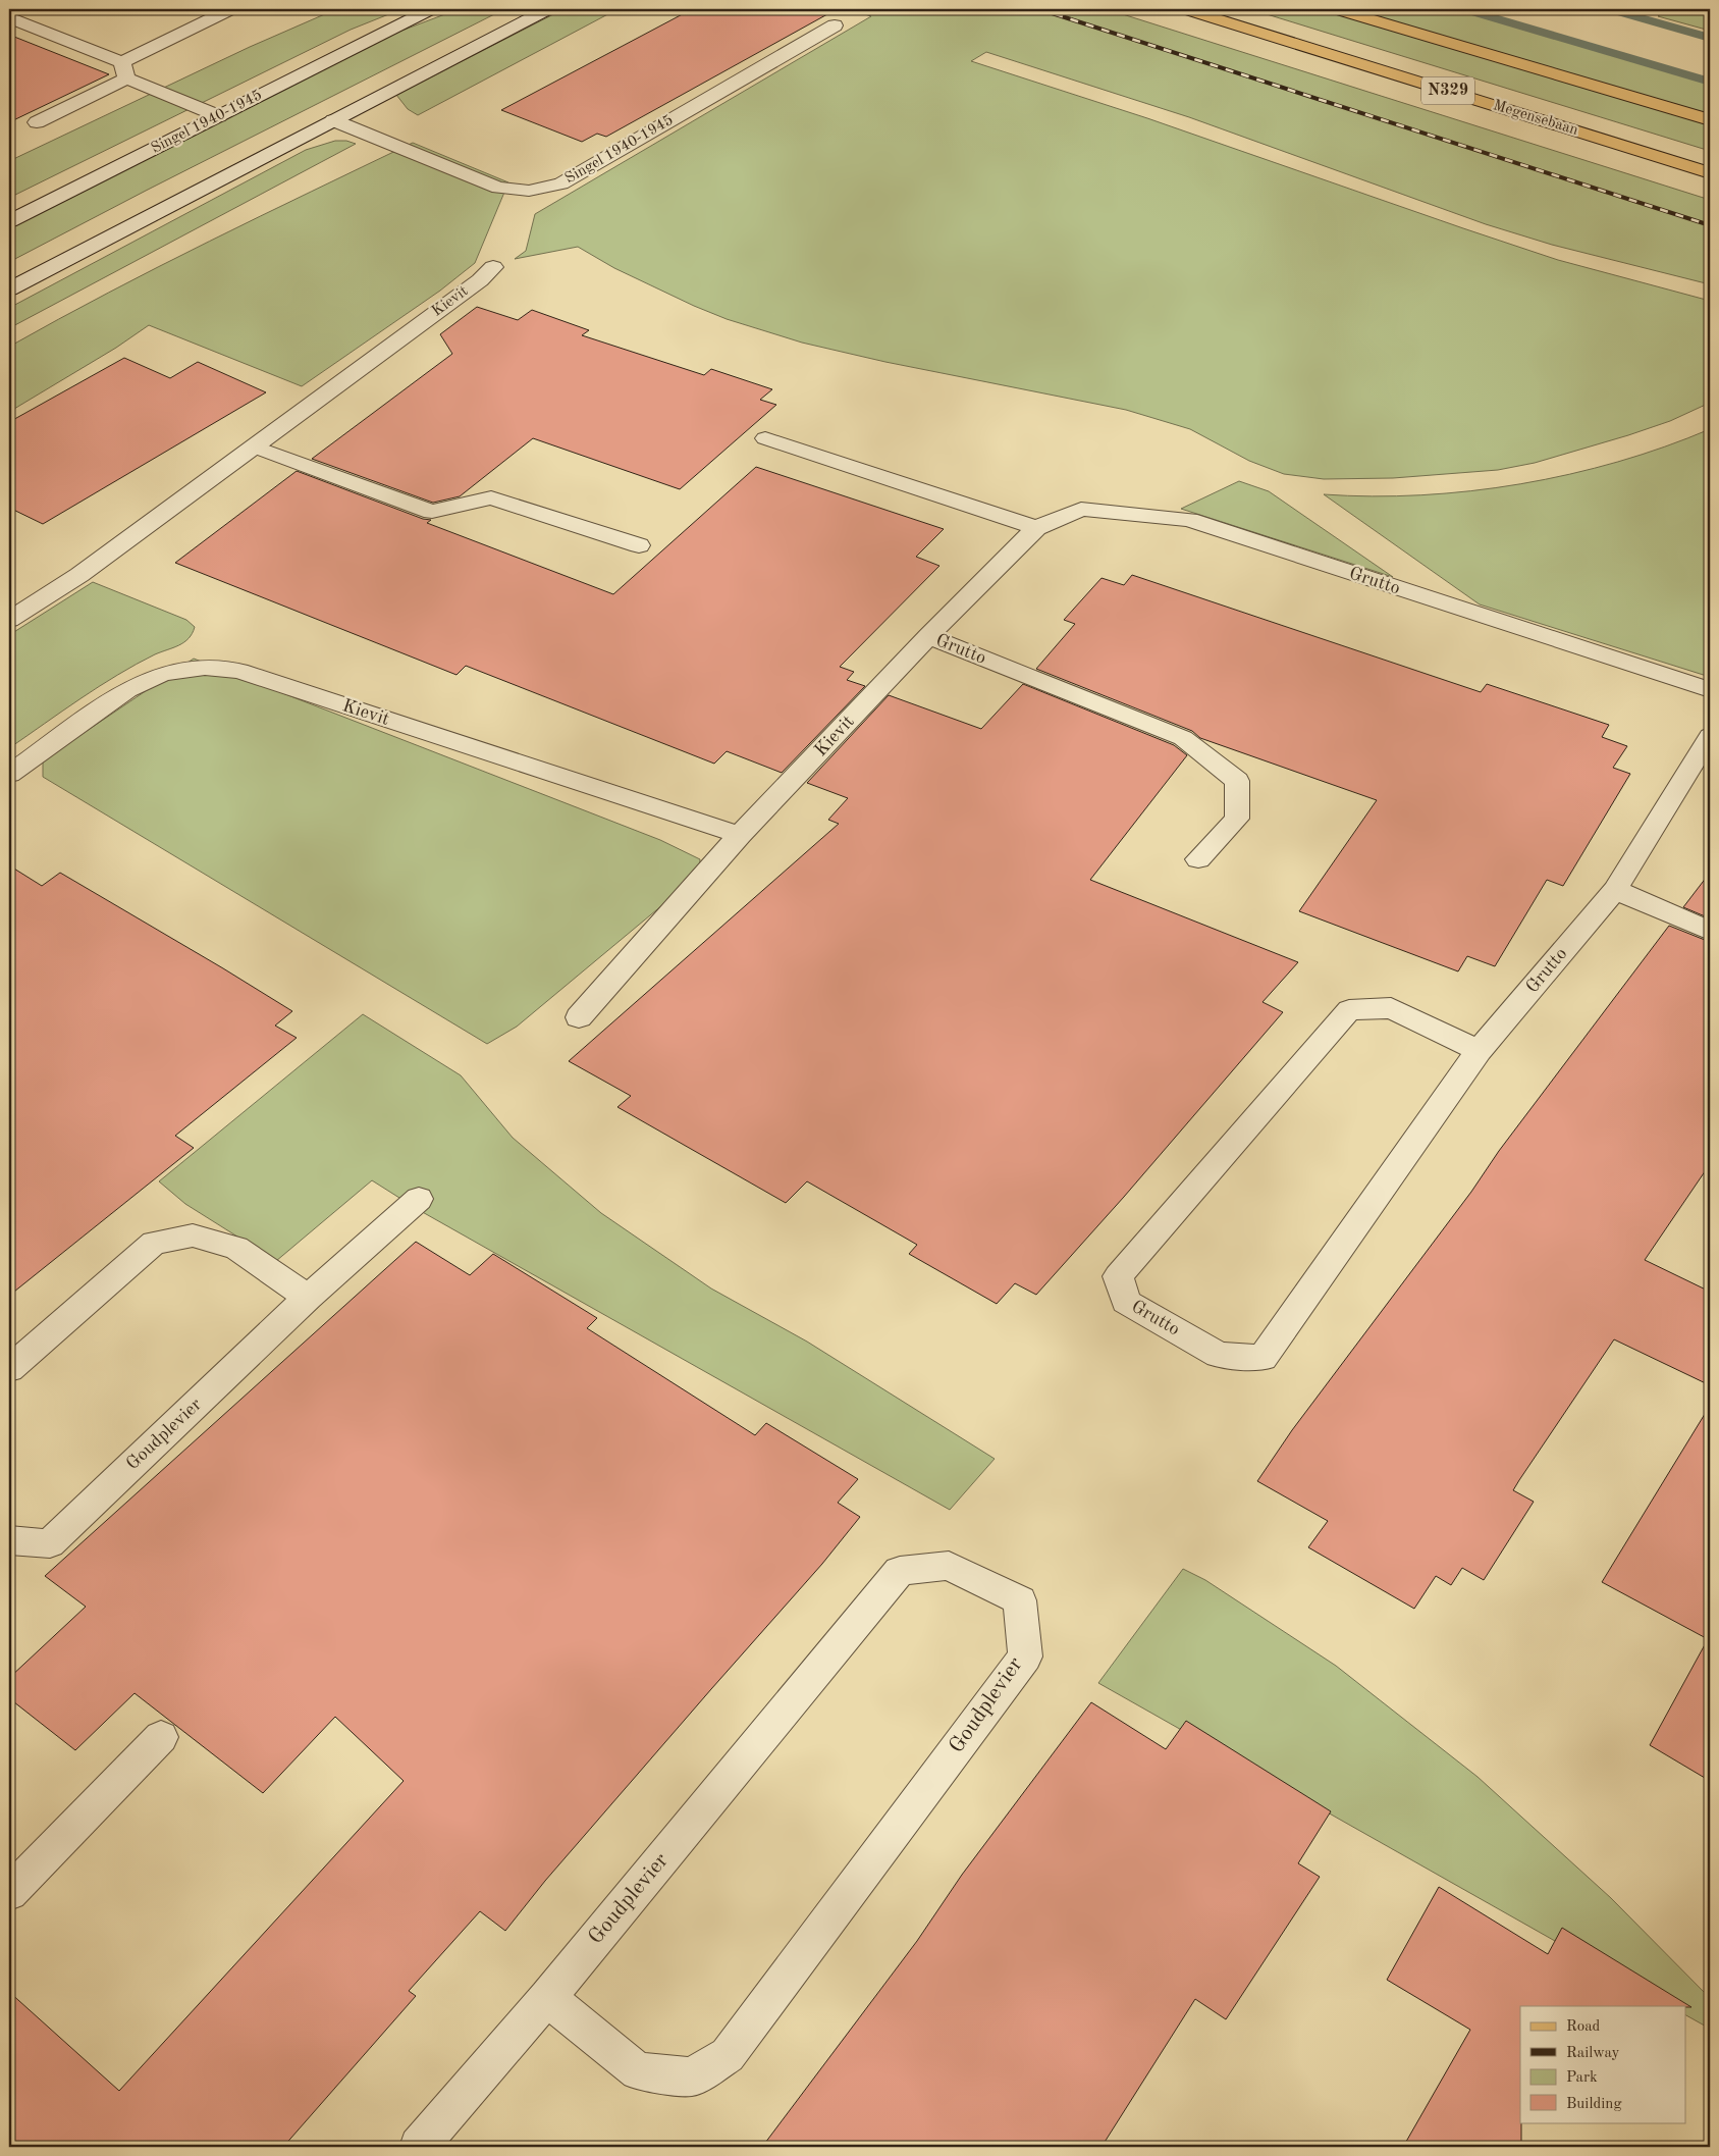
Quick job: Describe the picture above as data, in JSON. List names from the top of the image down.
{
  "streets": {
    "main road": ["N329", "Megensebaan"],
    "street": [
      "Singel 1940-1945",
      "Kievit",
      "Grutto",
      "Goudplevier"
    ]
  },
  "crossings": [
    ["Kievit", "Grutto"]
  ],
  "legend": [
    "Road",
    "Railway",
    "Park",
    "Building"
  ]
}
